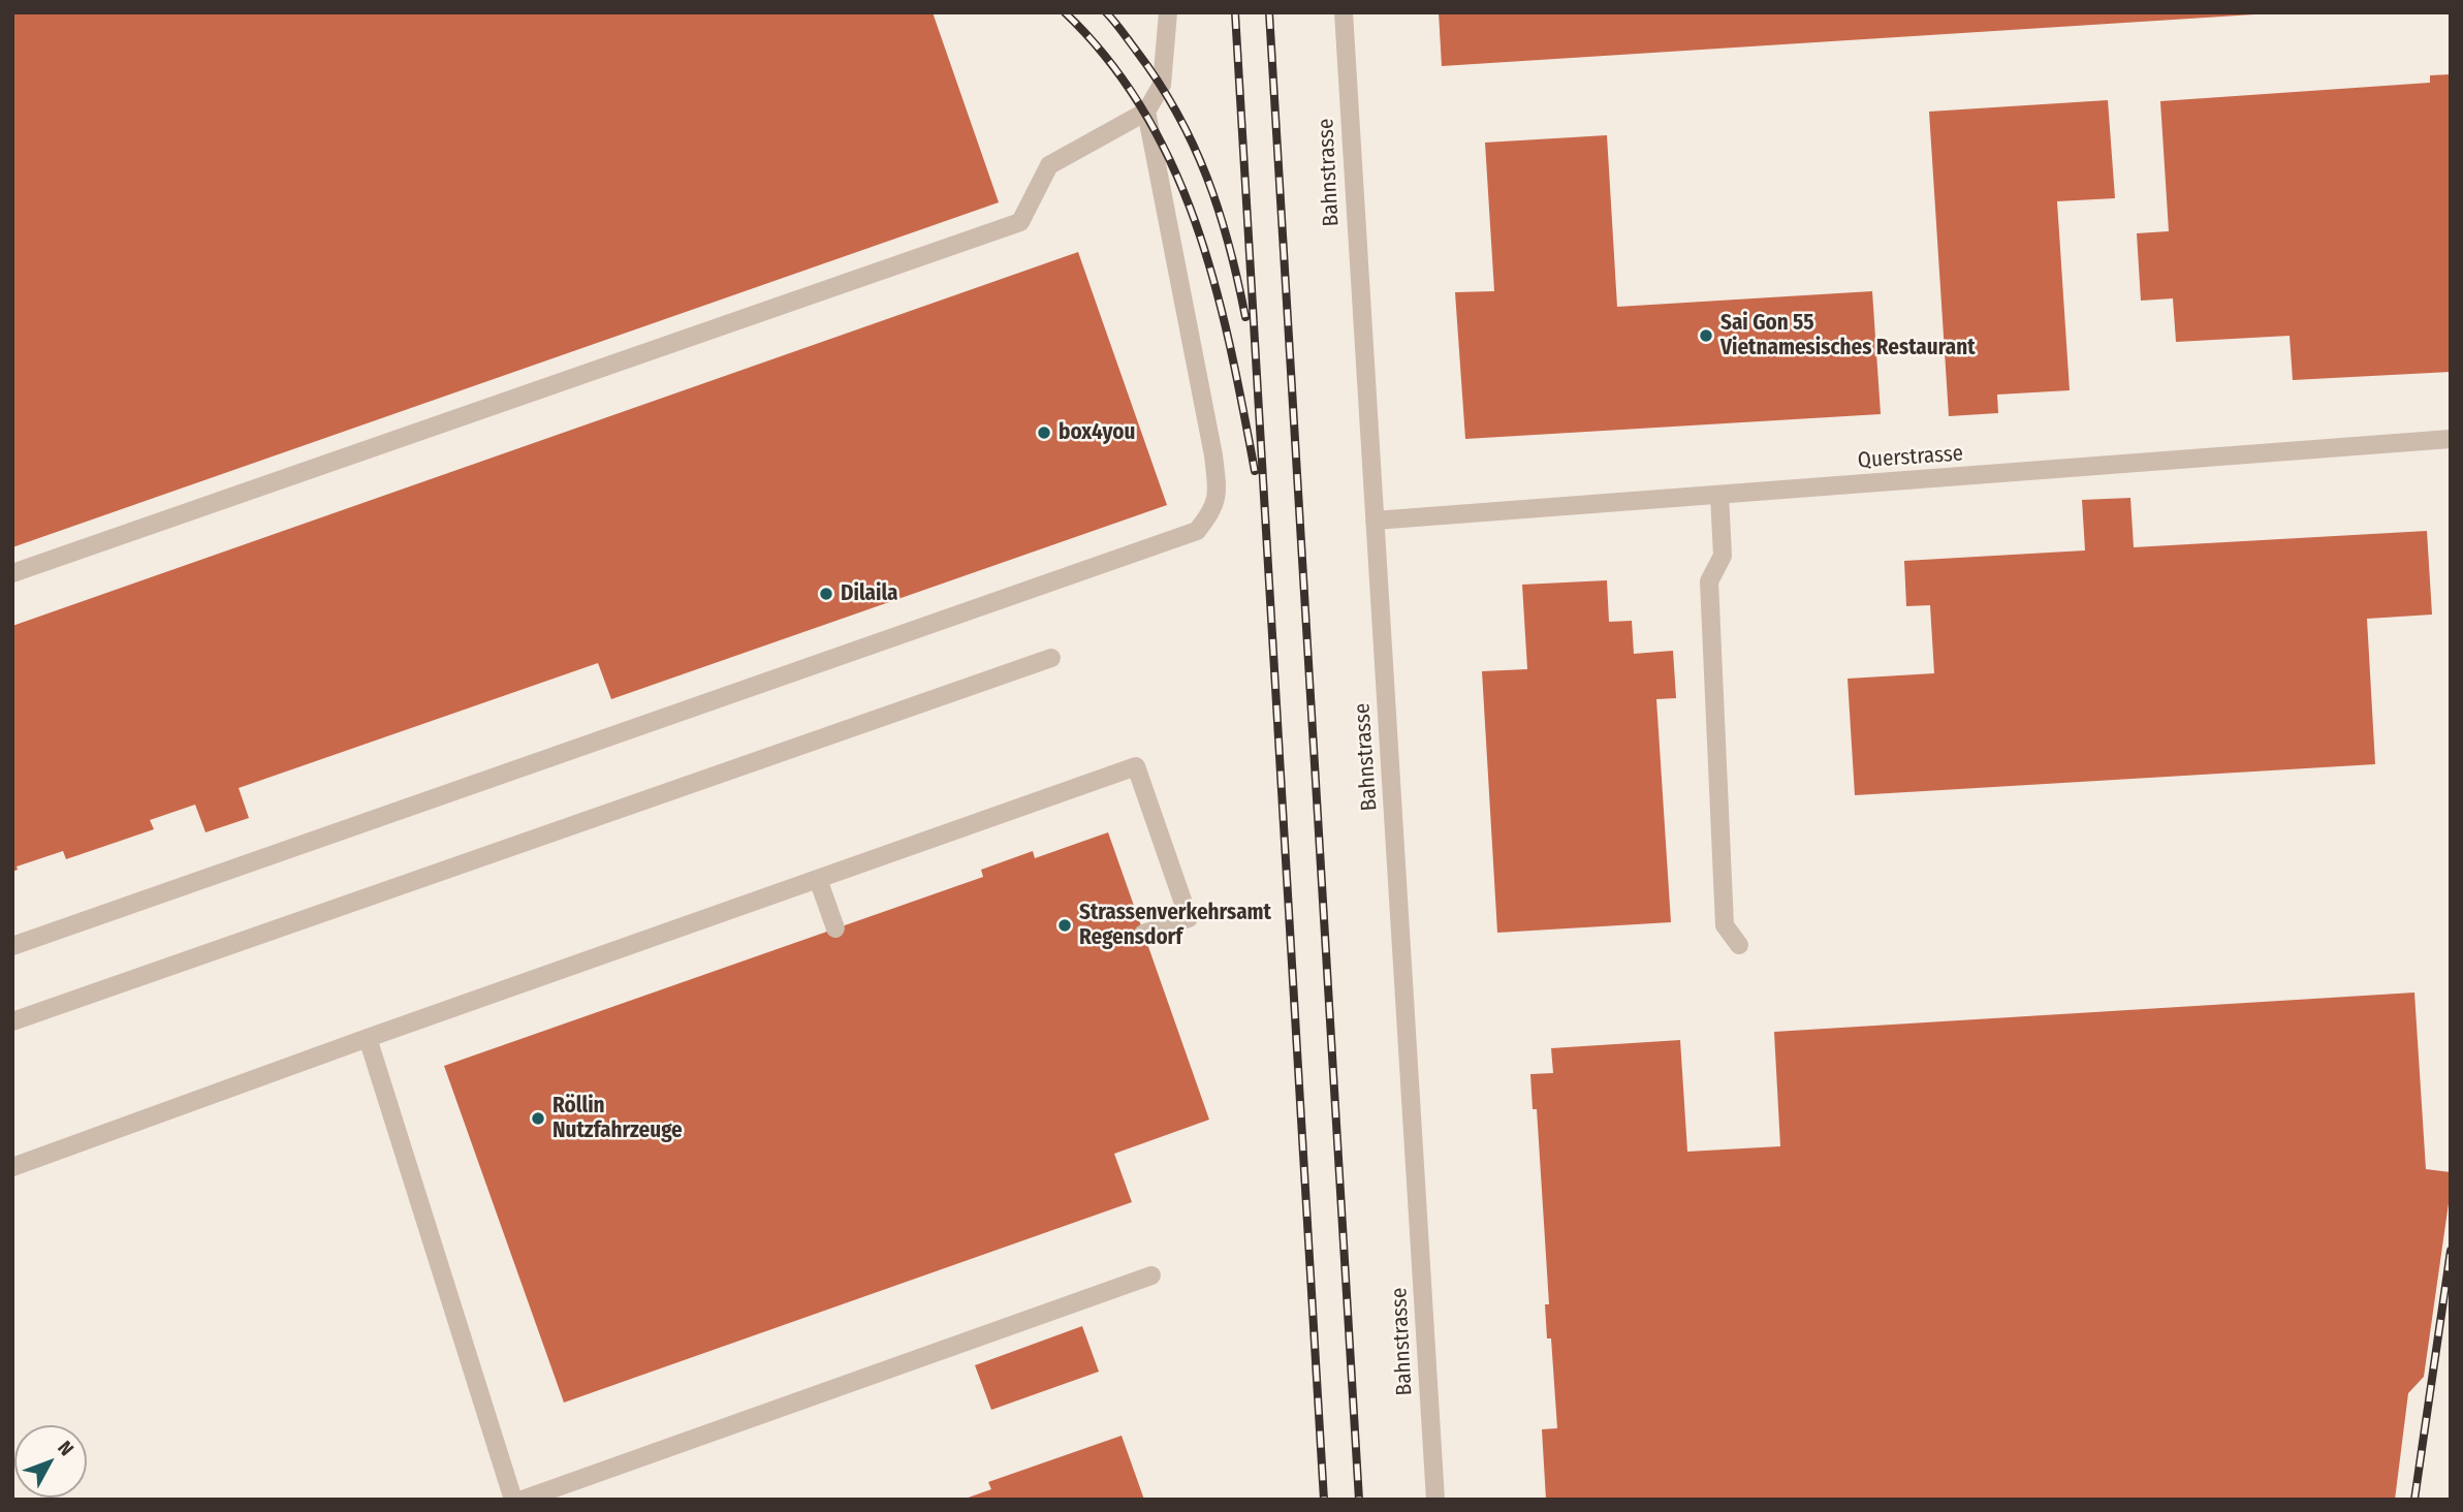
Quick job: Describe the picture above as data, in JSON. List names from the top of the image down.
{
  "streets": {
    "street": ["Bahnstrasse", "Querstrasse"]
  },
  "crossings": [
    ["Bahnstrasse", "Querstrasse"]
  ],
  "places": [
    "Sai Gon 55 Vietnamesisches Restaurant",
    "box4you",
    "Dilaila",
    "Strassenverkehrsamt Regensdorf",
    "Röllin Nutzfahrzeuge"
  ],
  "north": "top right"
}
